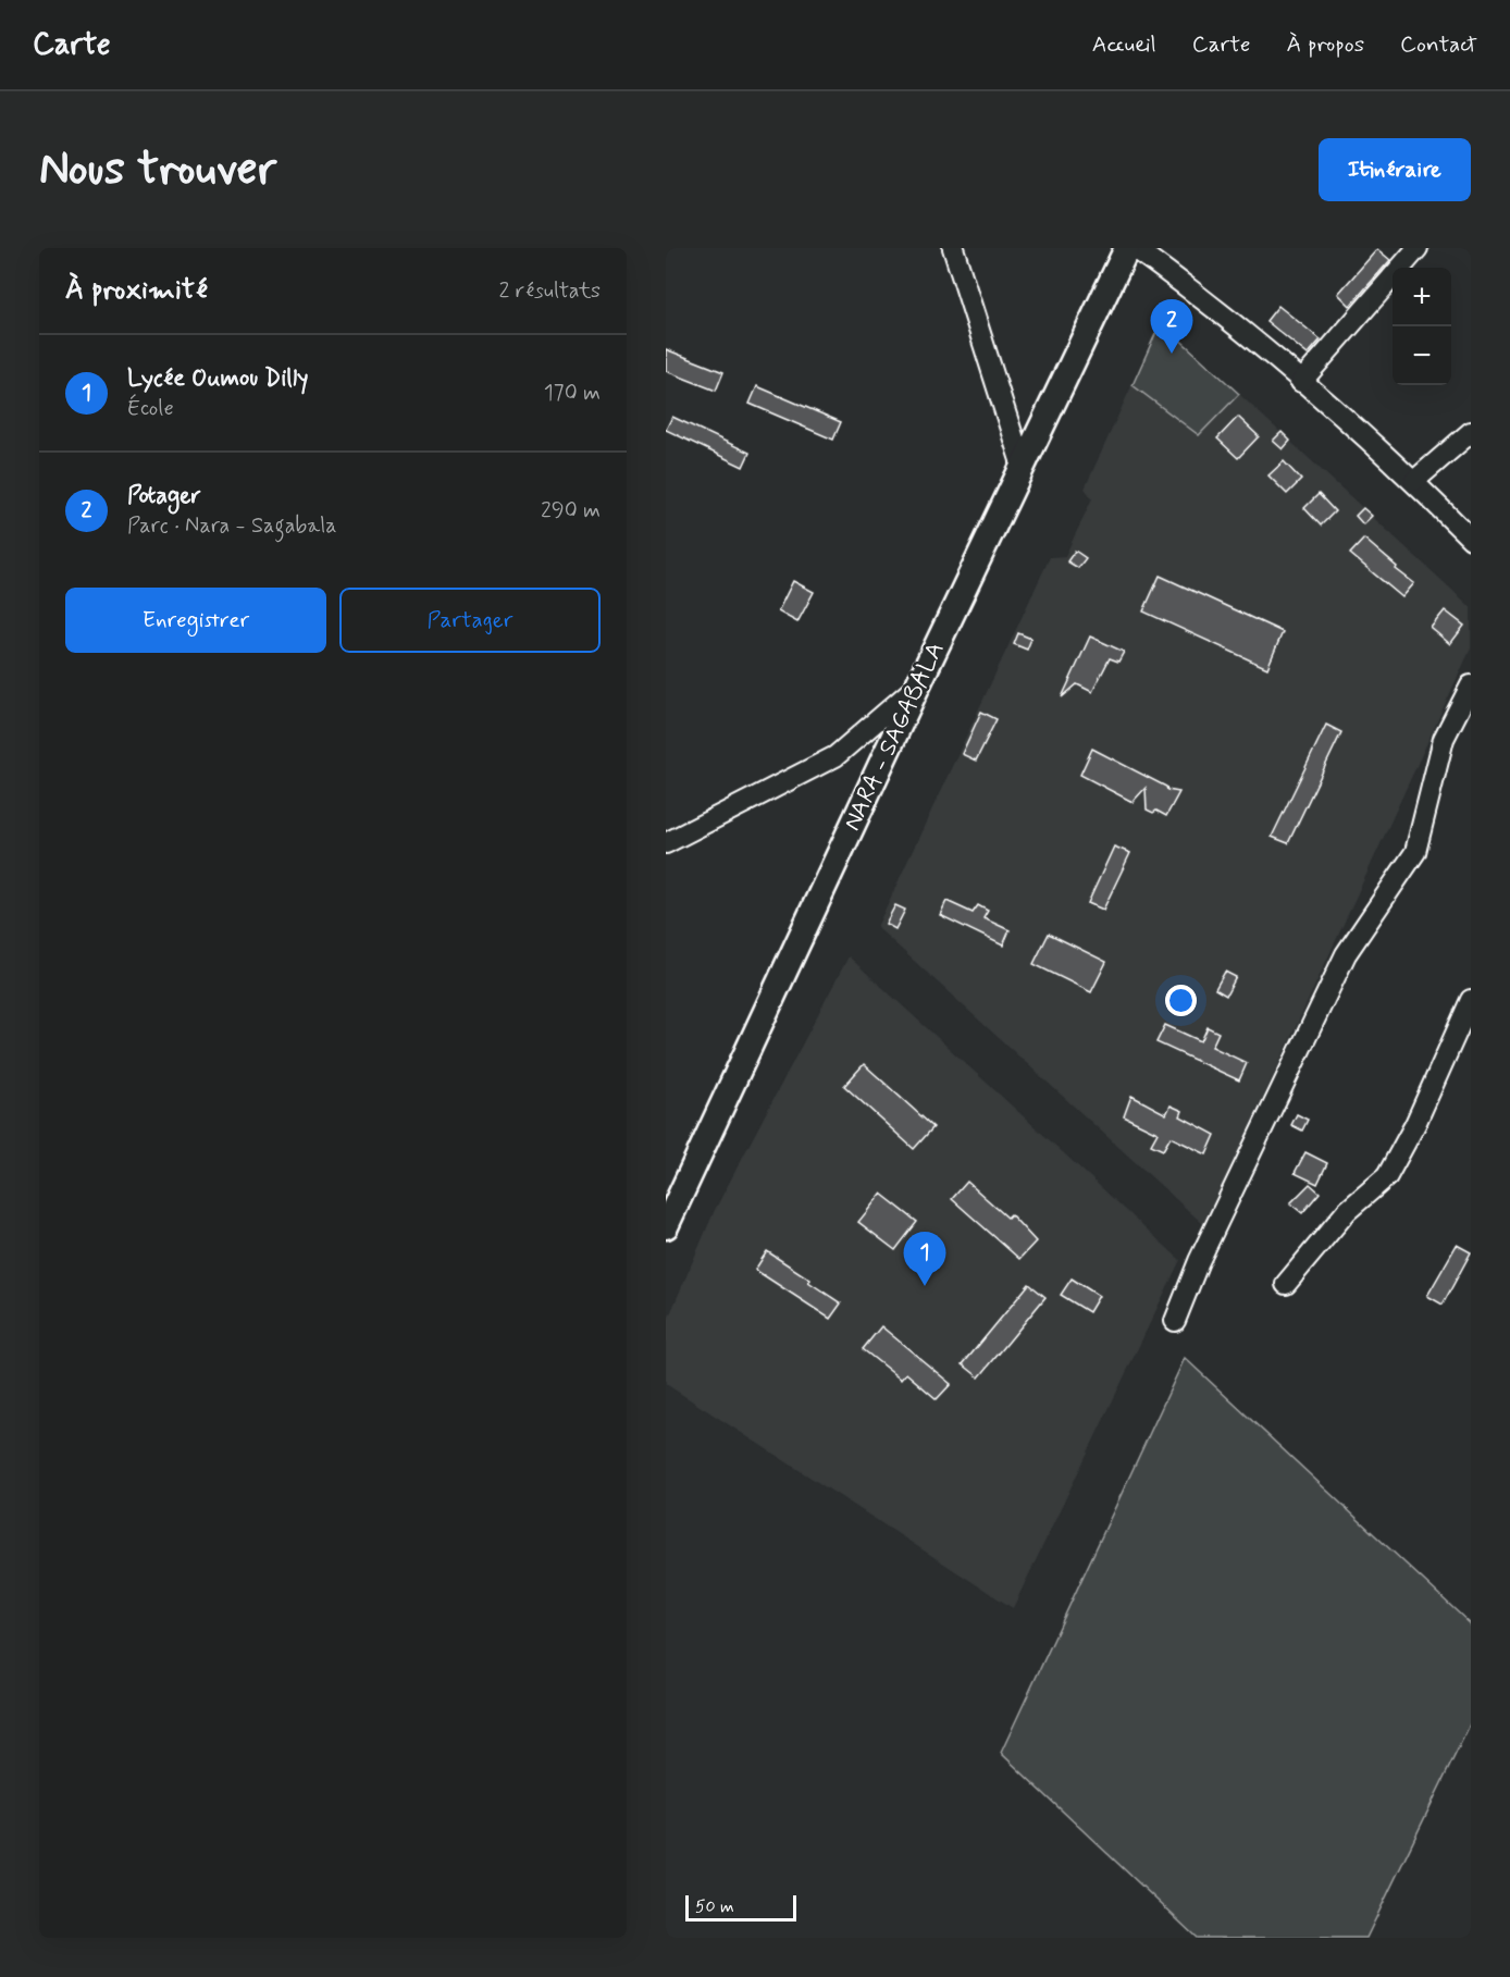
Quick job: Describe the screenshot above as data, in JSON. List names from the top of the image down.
{
  "streets": {
    "main road": ["NARA - SAGABALA"]
  },
  "scale_bar": "50 m",
  "page": {
    "header": "Carte",
    "nav": [
      "Accueil",
      "Carte",
      "À propos",
      "Contact"
    ],
    "buttons": [
      "Itinéraire",
      ["Enregistrer", "Partager"]
    ],
    "title": "Nous trouver",
    "heading": ["À proximité", "2 résultats"],
    "map_buttons": ["+", "−"],
    "pins": ["2", "1"],
    "list": [
      {
        "mark": "1",
        "name": "Lycée Oumou Dilly",
        "note": "École",
        "value": "170 m"
      },
      {
        "mark": "2",
        "name": "Potager",
        "note": "Parc · Nara - Sagabala",
        "value": "290 m"
      }
    ],
    "scale": "50 m"
  }
}
